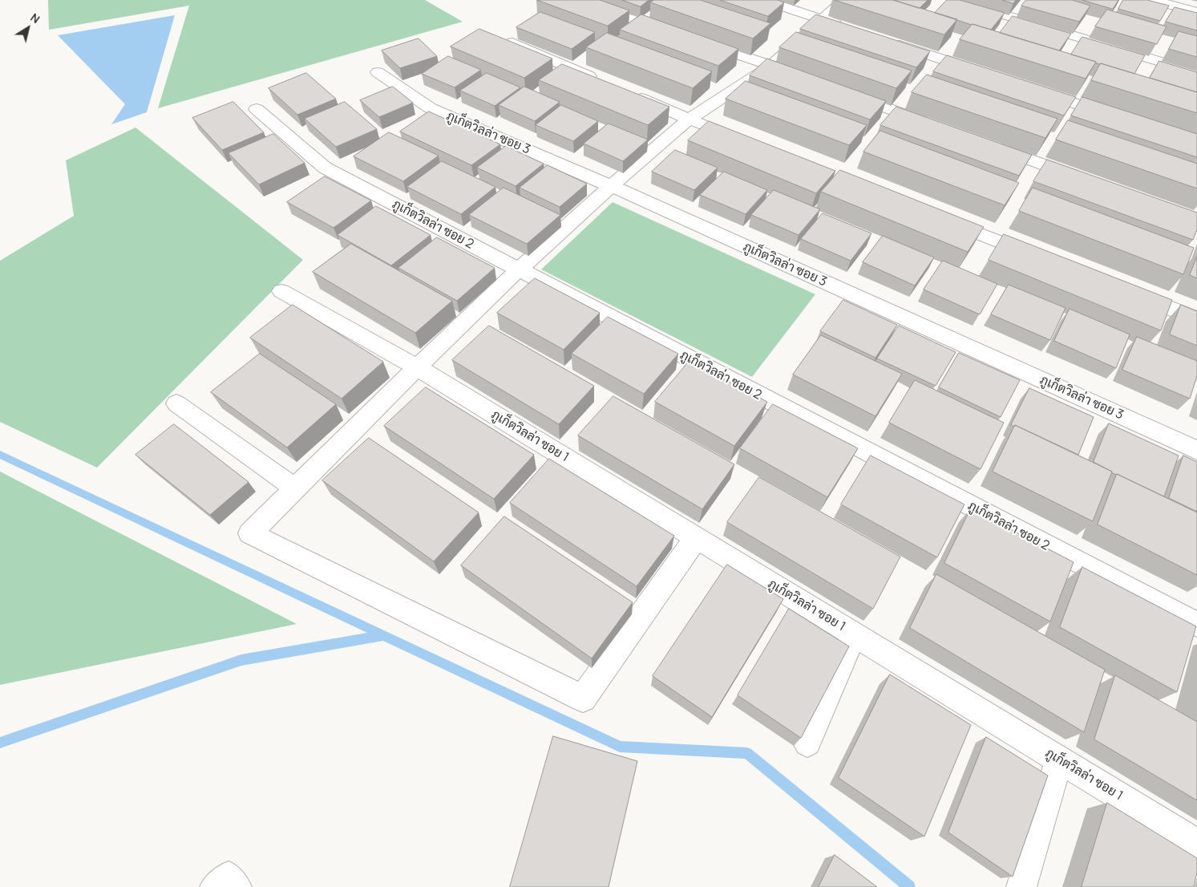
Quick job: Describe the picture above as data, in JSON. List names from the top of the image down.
{
  "streets": {
    "street": ["ภูเก็ตวิลล่า ซอย 3", "ภูเก็ตวิลล่า ซอย 2", "ภูเก็ตวิลล่า ซอย 1"]
  },
  "north": "top right"
}
